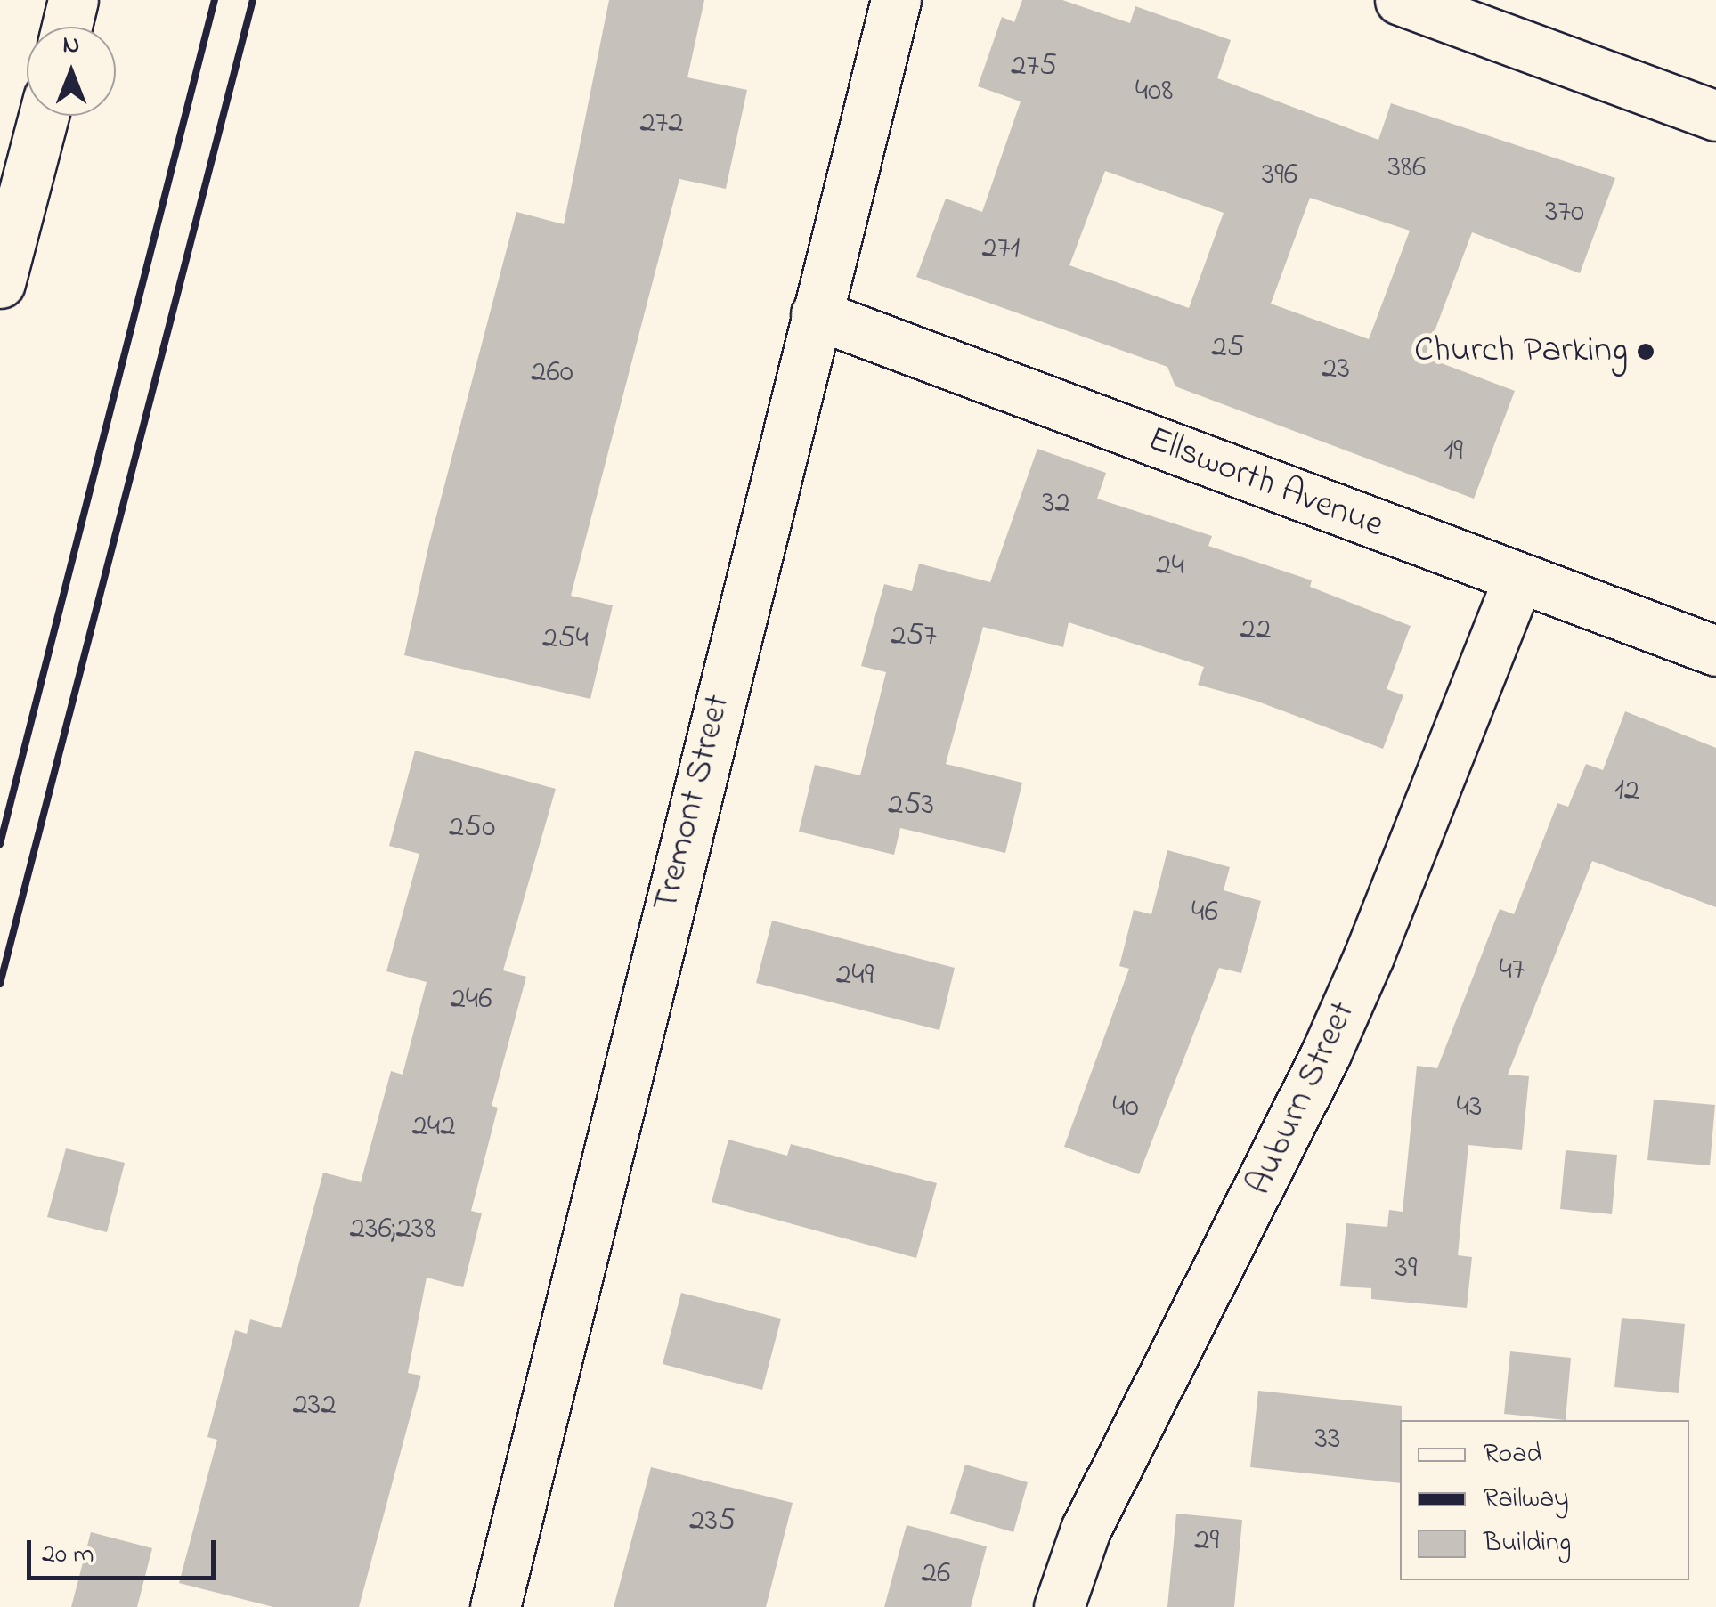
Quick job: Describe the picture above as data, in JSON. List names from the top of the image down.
{
  "streets": {
    "street": ["Ellsworth Avenue", "Tremont Street", "Auburn Street"]
  },
  "crossings": [
    ["Ellsworth Avenue", "Tremont Street"],
    ["Ellsworth Avenue", "Auburn Street"]
  ],
  "places": ["Church Parking"],
  "house_numbers": [
    "275",
    "408",
    "272",
    "386",
    "396",
    "370",
    "271",
    "25",
    "23",
    "260",
    "19",
    "32",
    "24",
    "22",
    "257",
    "254",
    "12",
    "253",
    "250",
    "46",
    "47",
    "249",
    "246",
    "40",
    "43",
    "242",
    "236;238",
    "39",
    "232",
    "33",
    "235",
    "29",
    "26"
  ],
  "legend": ["Road", "Railway", "Building"],
  "scale_bar": "20 m",
  "north": "top"
}
